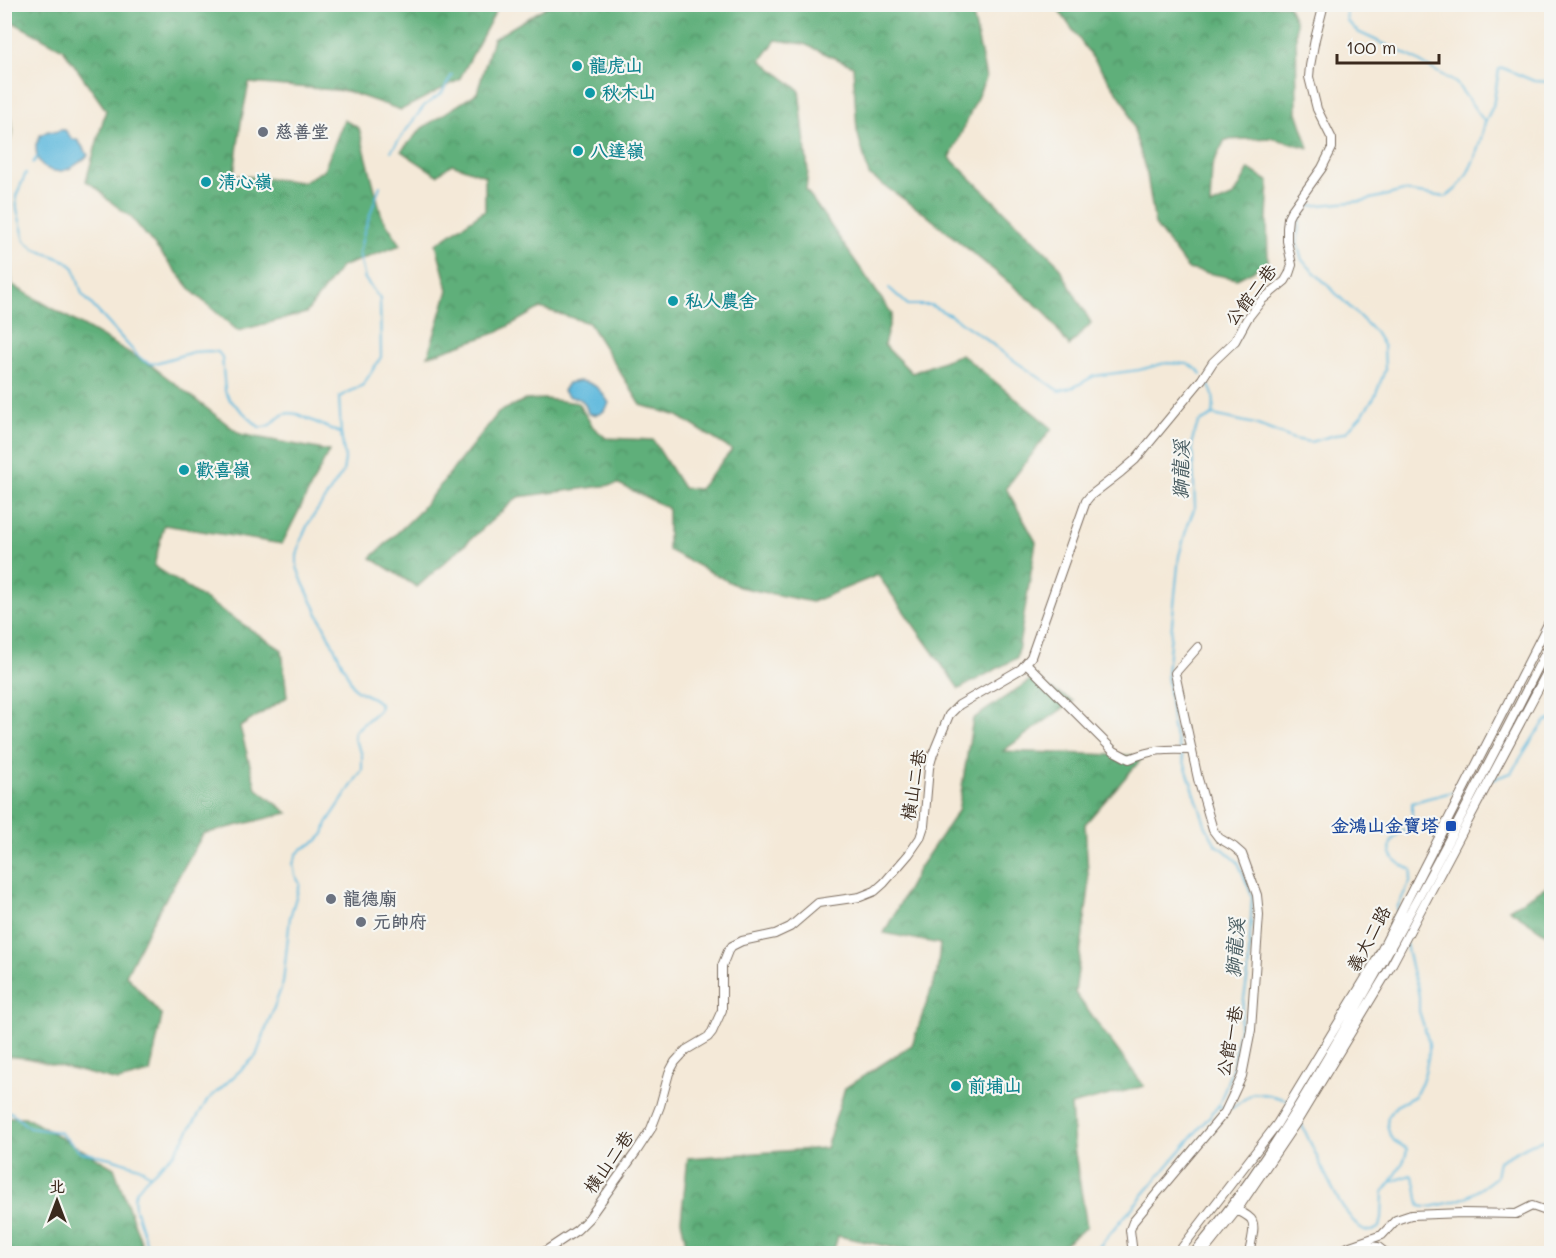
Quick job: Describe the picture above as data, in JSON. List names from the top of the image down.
{
  "streets": {
    "street": [
      "公館二巷",
      "橫山二巷",
      "義大二路",
      "公館一巷"
    ]
  },
  "crossings": [
    ["公館二巷", "橫山二巷"]
  ],
  "water": ["獅龍溪"],
  "places": {
    "other": [
      "龍虎山",
      "秋木山",
      "慈善堂",
      "八達嶺",
      "清心嶺",
      "私人農舍",
      "歡喜嶺",
      "龍德廟",
      "元帥府",
      "前埔山"
    ],
    "transit": ["金鴻山金寶塔"]
  },
  "scale_bar": "100 m",
  "north": "top"
}
